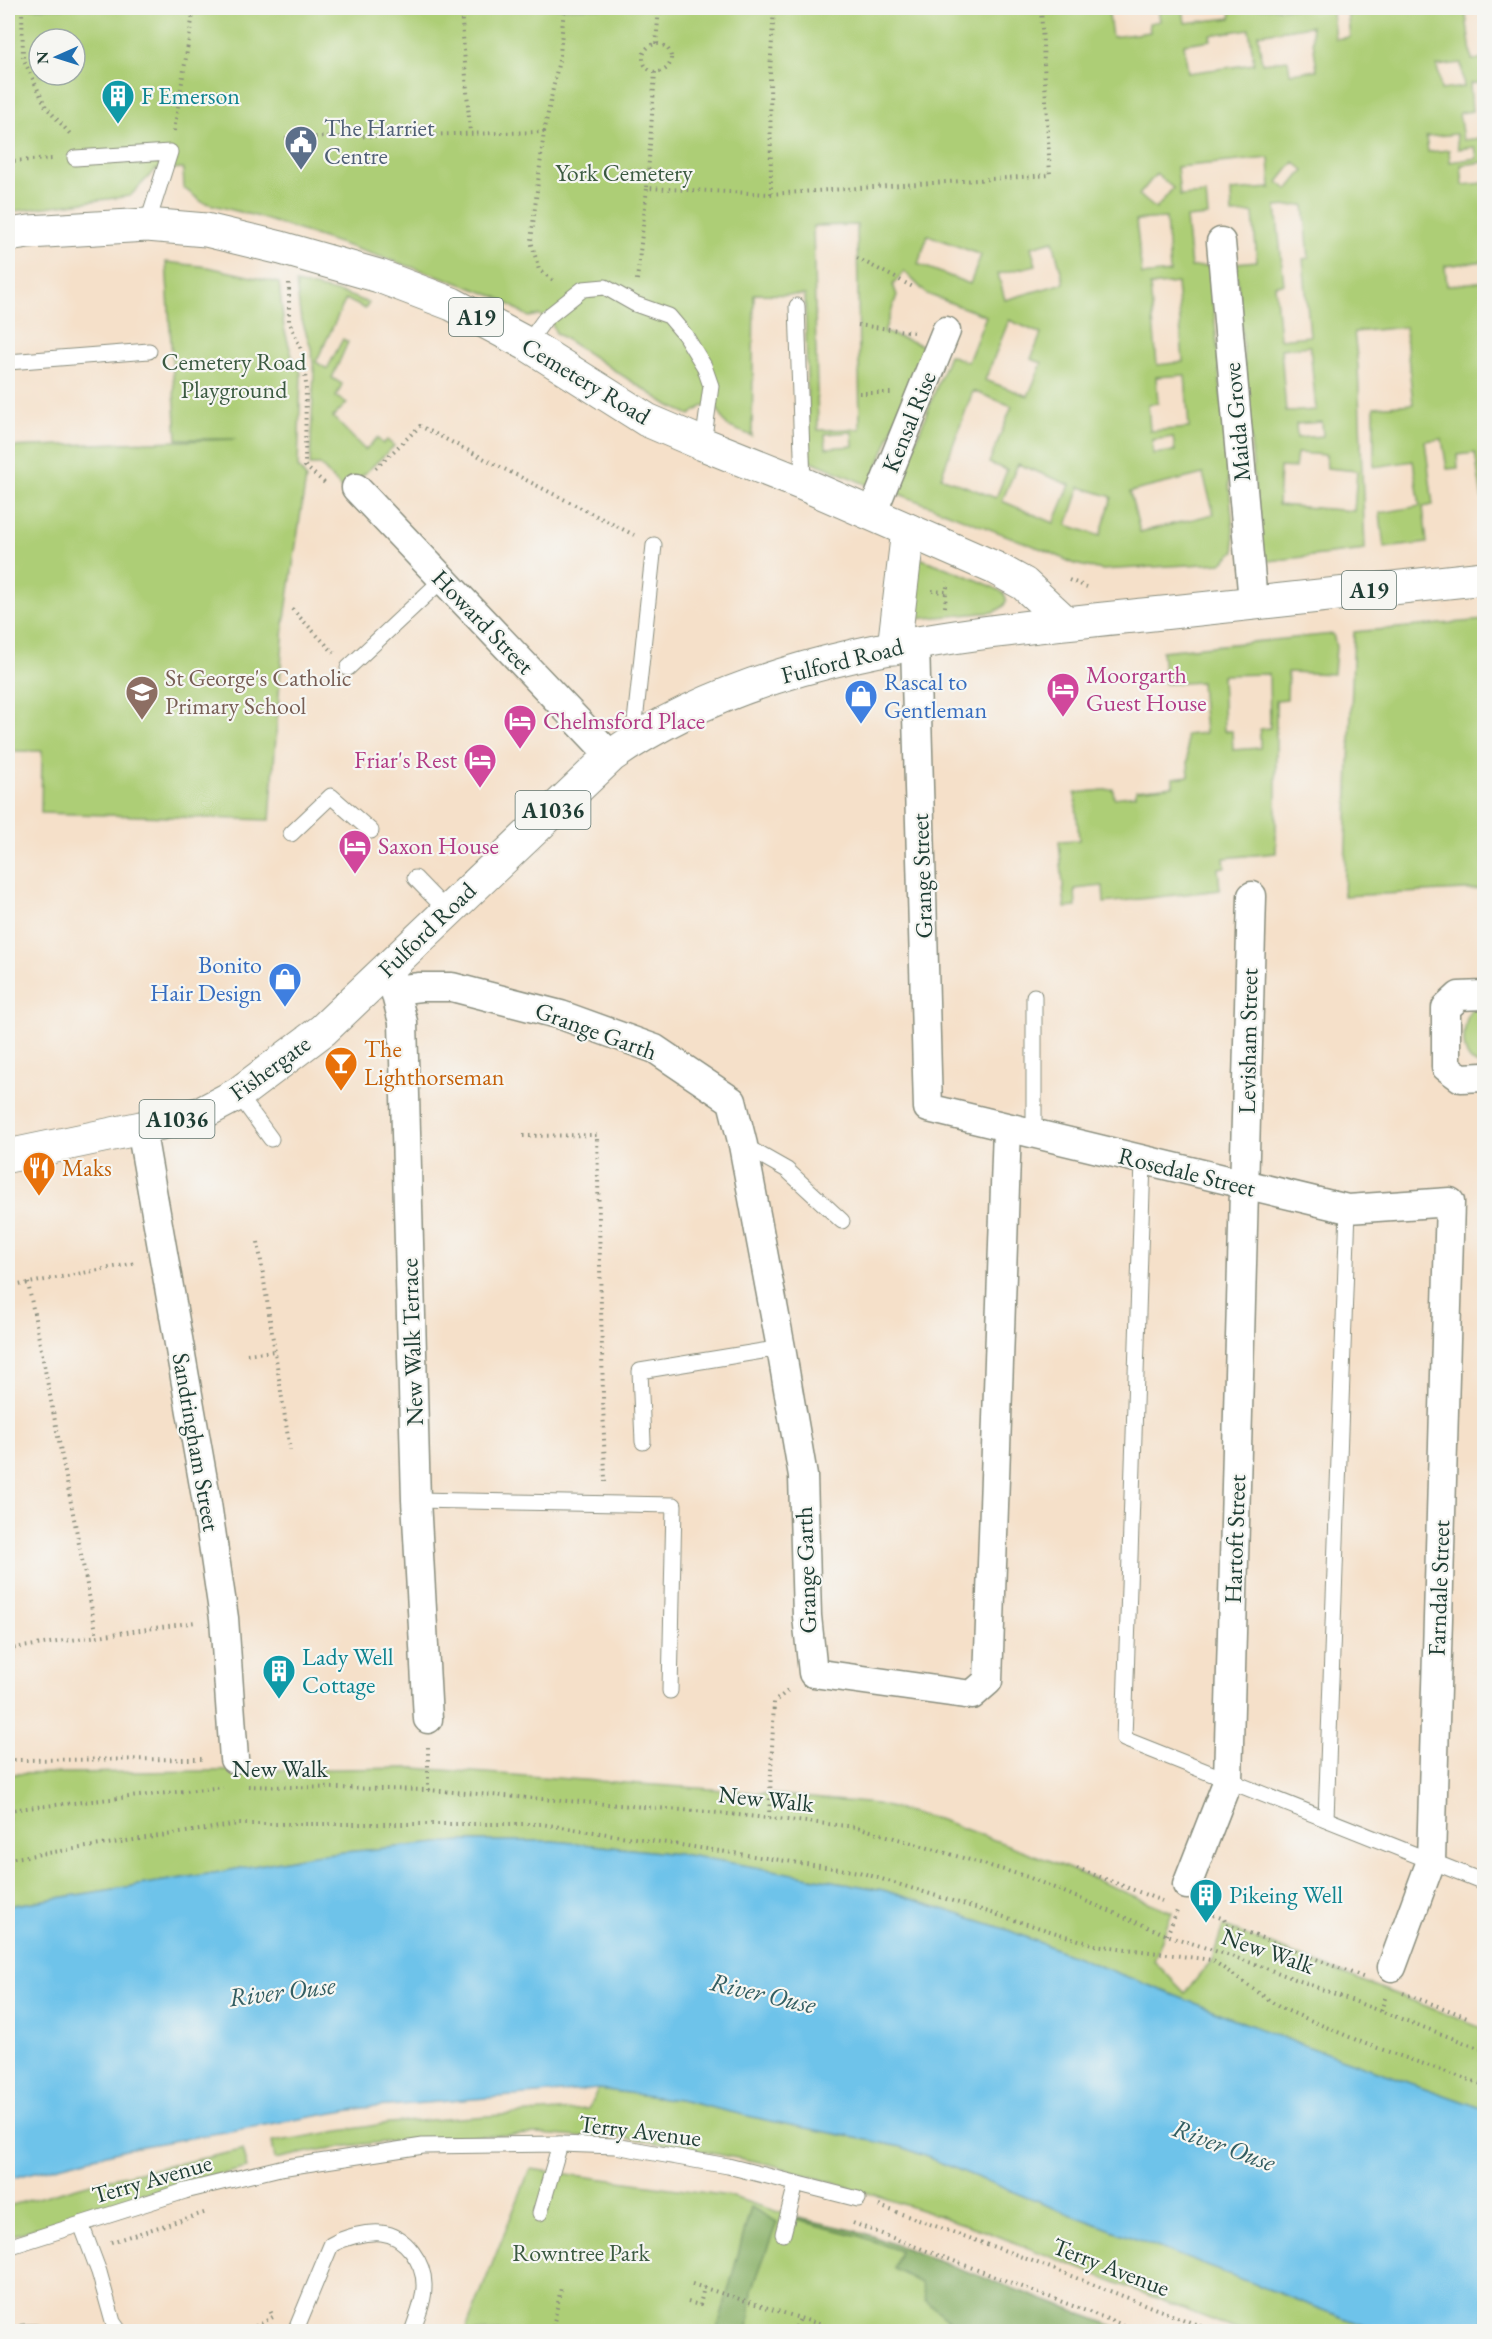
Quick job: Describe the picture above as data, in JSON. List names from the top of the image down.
{
  "streets": {
    "main road": [
      "A19",
      "Cemetery Road",
      "Fulford Road",
      "A1036",
      "Fishergate"
    ],
    "street": [
      "Kensal Rise",
      "Maida Grove",
      "Howard Street",
      "Grange Street",
      "Grange Garth",
      "Levisham Street",
      "Rosedale Street",
      "New Walk Terrace",
      "Sandringham Street",
      "Hartoft Street",
      "Farndale Street"
    ],
    "lane": ["Terry Avenue"],
    "path": ["New Walk"]
  },
  "crossings": [
    ["Cemetery Road", "Kensal Rise"],
    ["Cemetery Road", "Fulford Road"],
    ["Maida Grove", "Fulford Road"],
    ["Howard Street", "Fulford Road"],
    ["Fulford Road", "Grange Street"],
    ["Fulford Road", "Grange Garth"],
    ["Fulford Road", "Fishergate"],
    ["Fulford Road", "New Walk Terrace"],
    ["Grange Street", "Rosedale Street"],
    ["Grange Garth", "Rosedale Street"],
    ["Grange Garth", "New Walk Terrace"],
    ["Levisham Street", "Rosedale Street"],
    ["Levisham Street", "Hartoft Street"],
    ["Fishergate", "Sandringham Street"],
    ["Rosedale Street", "Hartoft Street"],
    ["Rosedale Street", "Farndale Street"],
    ["Sandringham Street", "New Walk"]
  ],
  "water": ["River Ouse"],
  "parks": ["York Cemetery", "Cemetery Road Playground", "Rowntree Park"],
  "places": {
    "building": ["F Emerson", "Lady Well Cottage", "Pikeing Well"],
    "public building": ["The Harriet Centre"],
    "hotel": [
      "Moorgarth Guest House",
      "Chelmsford Place",
      "Friar's Rest",
      "Saxon House"
    ],
    "school or university": ["St George's Catholic Primary School"],
    "shop": ["Rascal to Gentleman", "Bonito Hair Design"],
    "bar": ["The Lighthorseman"],
    "restaurant": ["Maks"]
  },
  "north": "left"
}
